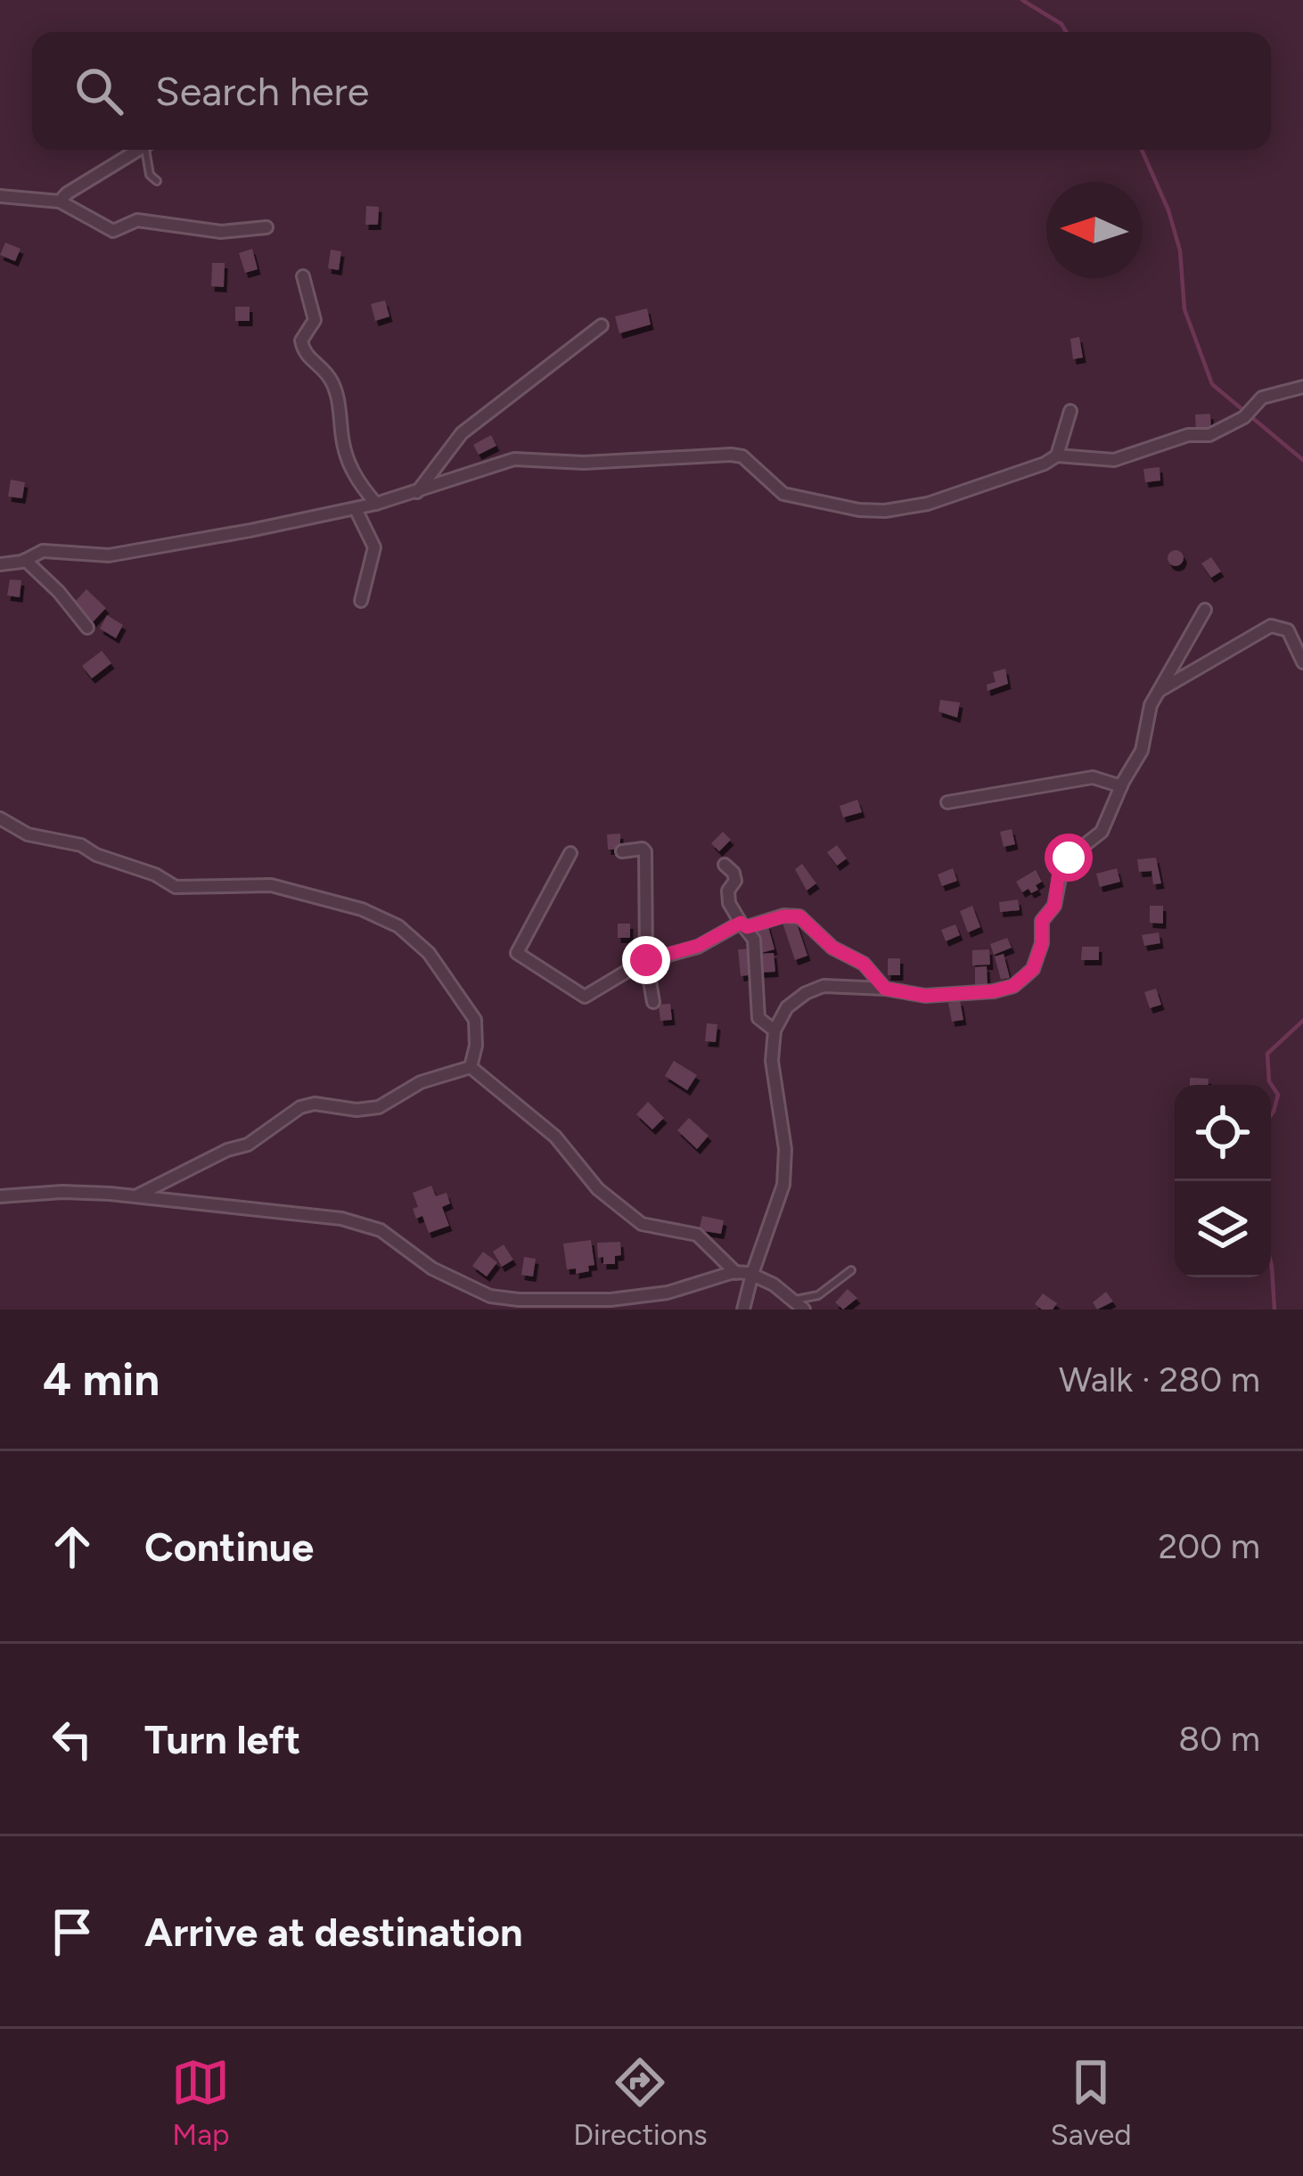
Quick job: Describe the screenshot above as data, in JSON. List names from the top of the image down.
{
  "north": "left",
  "page": {
    "search": "Search here",
    "heading": ["4 min", "Walk · 280 m"],
    "list": [
      ["Continue", "200 m"],
      ["Turn left", "80 m"],
      "Arrive at destination"
    ],
    "nav": ["Map", "Directions", "Saved"]
  }
}
